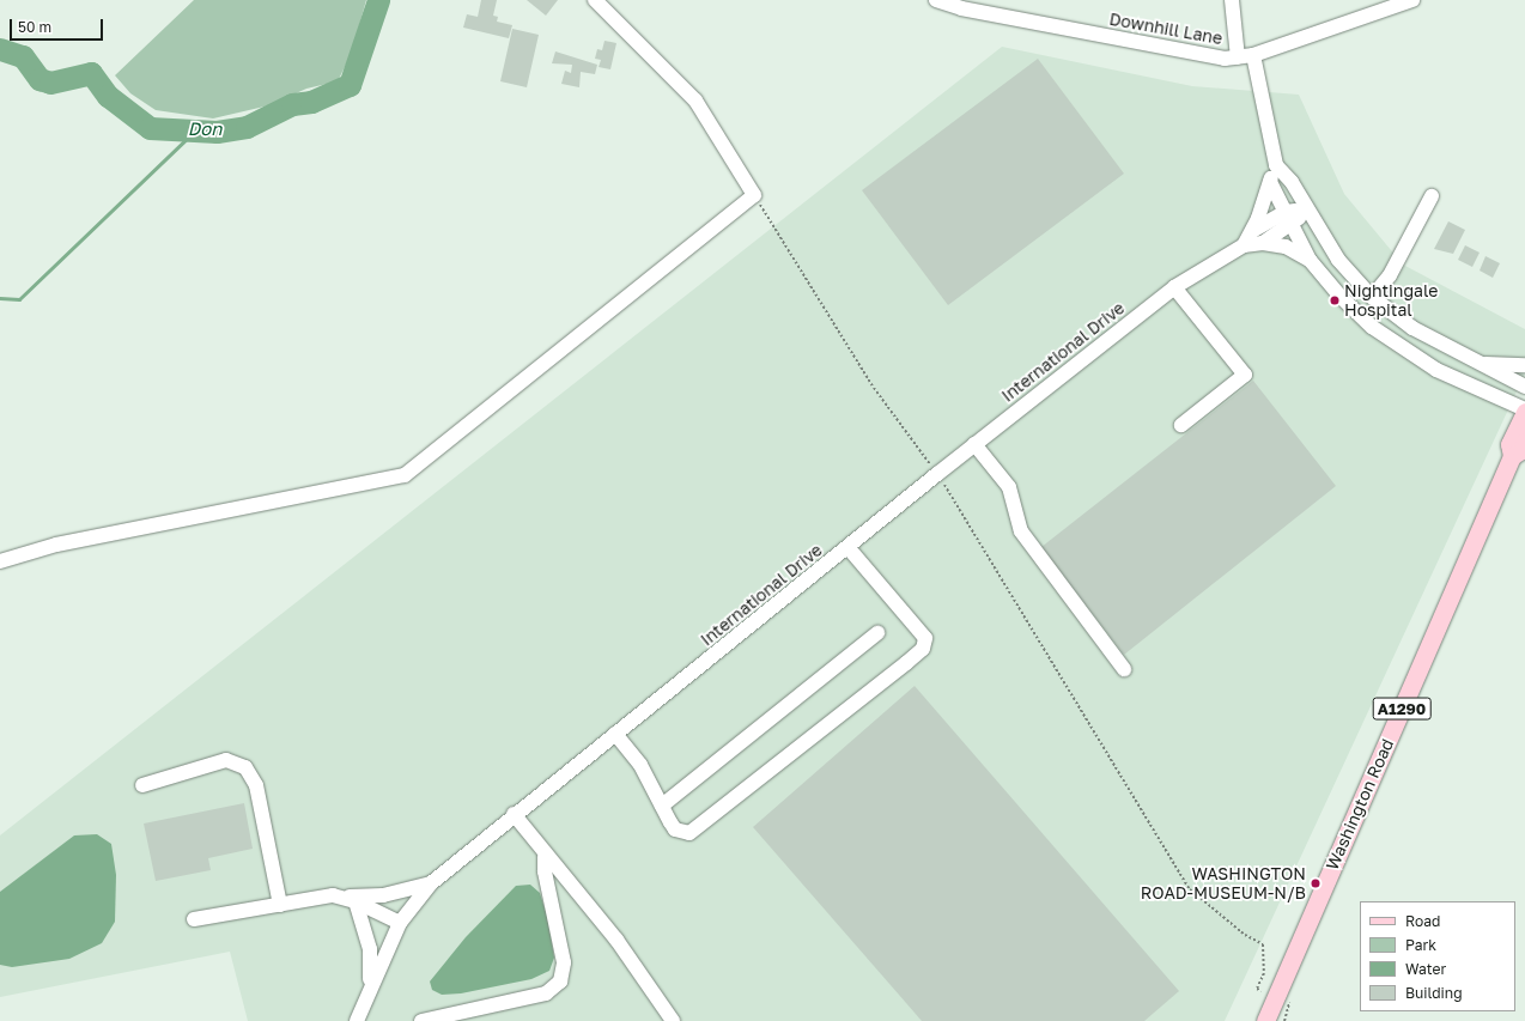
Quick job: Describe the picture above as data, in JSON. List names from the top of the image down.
{
  "streets": {
    "main road": ["A1290", "Washington Road"],
    "street": ["Downhill Lane", "International Drive"]
  },
  "crossings": [
    ["International Drive", "Washington Road"]
  ],
  "water": ["Don"],
  "places": ["Nightingale Hospital", "WASHINGTON ROAD-MUSEUM-N/B"],
  "legend": [
    "Road",
    "Park",
    "Water",
    "Building"
  ],
  "scale_bar": "50 m"
}
